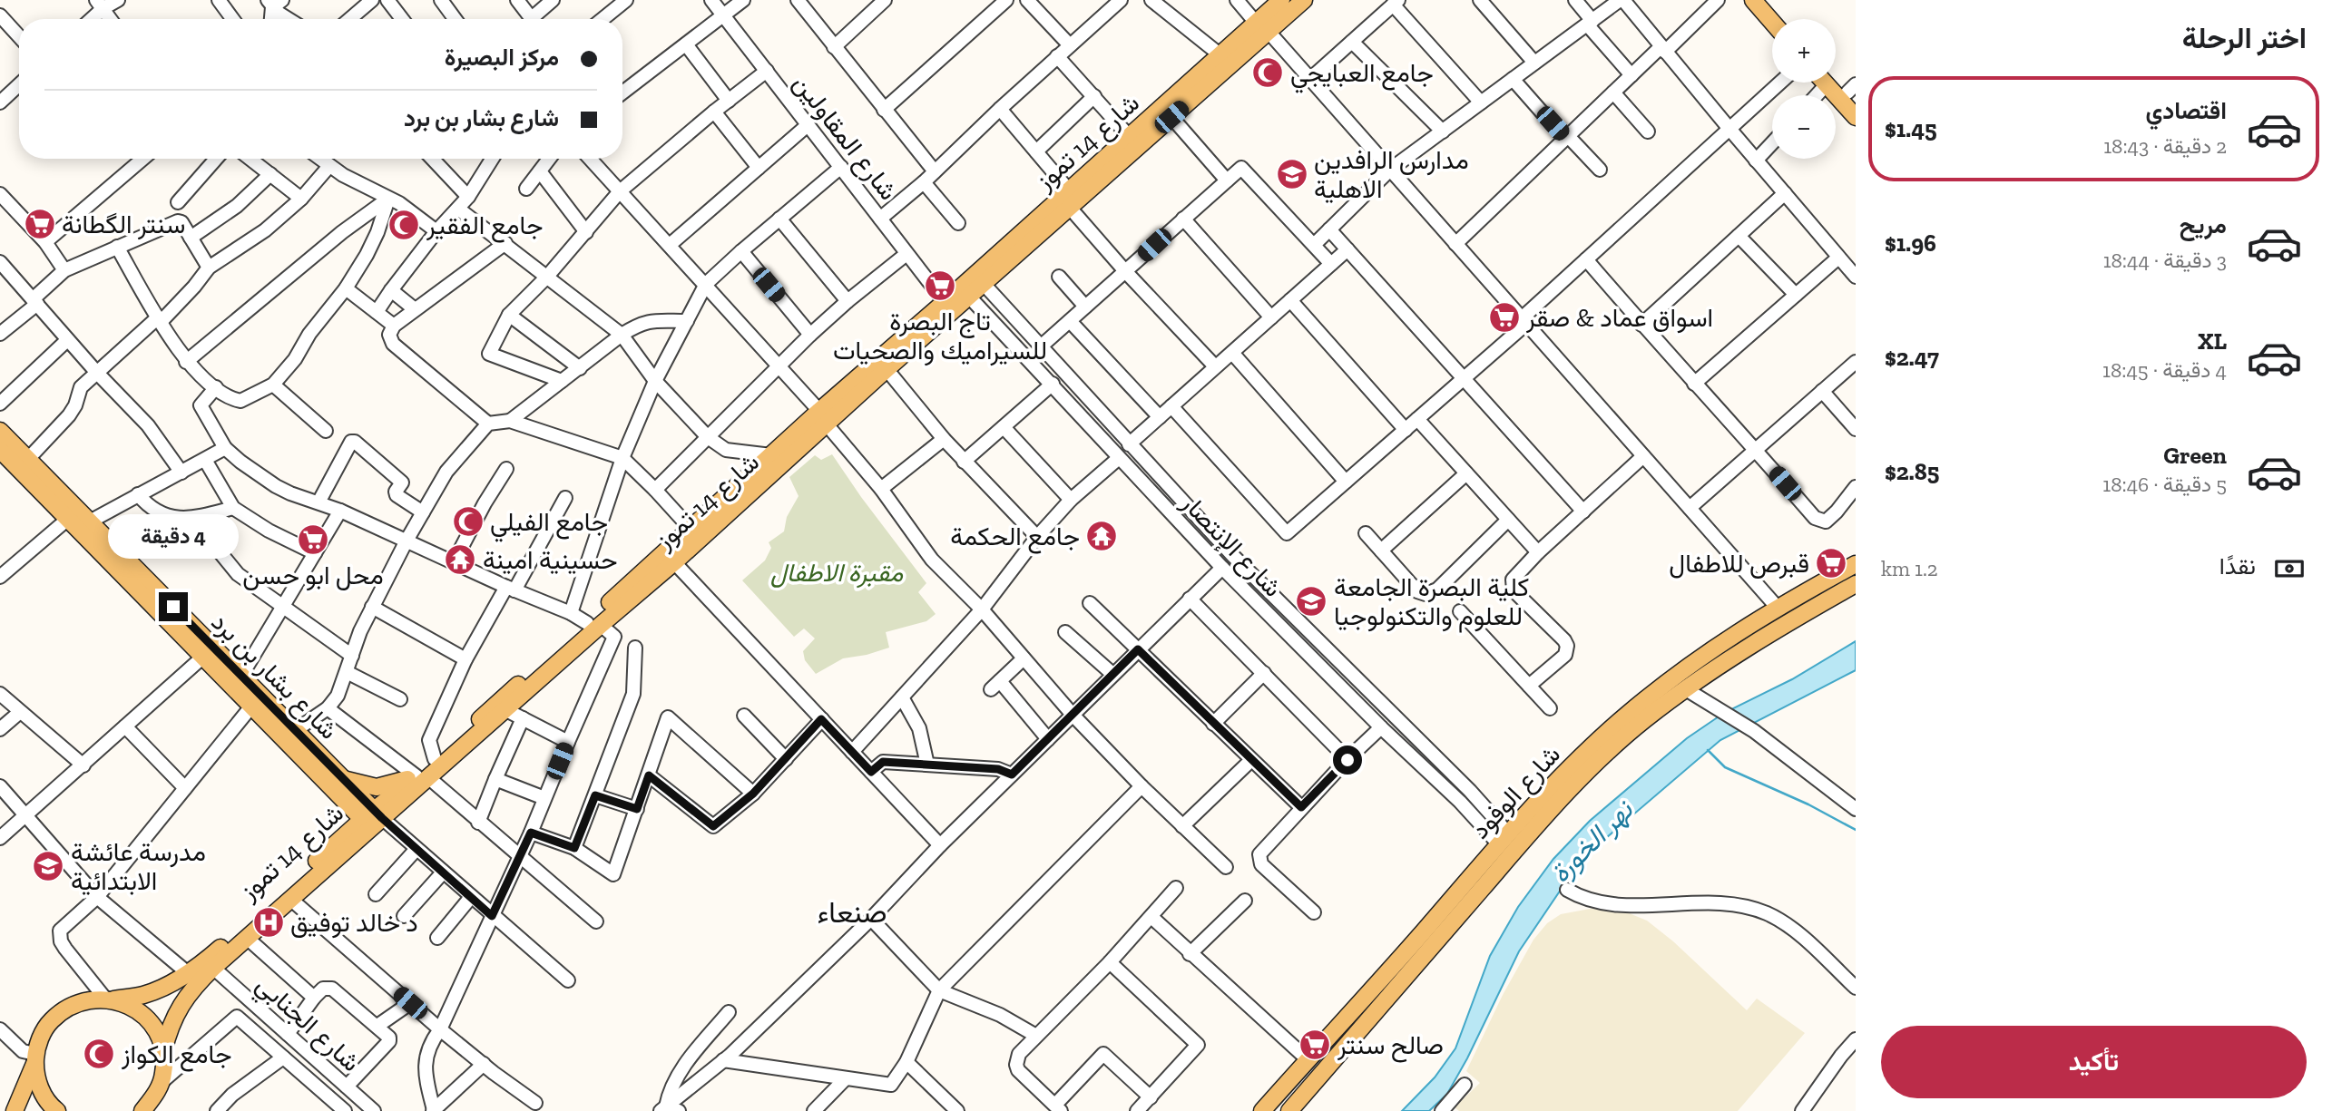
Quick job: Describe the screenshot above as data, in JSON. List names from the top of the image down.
{
  "streets": {
    "main road": ["شارع 14 تموز", "شارع بشار بن برد", "شارع الوفود"],
    "street": ["شارع المقاولين", "شارع الإنتصار", "شارع الجنابي"]
  },
  "crossings": [
    ["شارع المقاولين", "شارع 14 تموز"],
    ["شارع 14 تموز", "شارع الإنتصار"],
    ["شارع 14 تموز", "شارع بشار بن برد"],
    ["شارع 14 تموز", "شارع الجنابي"],
    ["شارع الإنتصار", "شارع الوفود"]
  ],
  "districts": ["صنعاء"],
  "water": ["نهر الخورة"],
  "parks": ["مقبرة الاطفال"],
  "places": {
    "mosque": [
      "جامع العبايجي",
      "جامع الفقير",
      "جامع الفيلي",
      "جامع الكواز"
    ],
    "school or university": ["مدارس الرافدين اﻻهلية", "كلية البصرة الجامعة للعلوم والتكنولوجيا", "مدرسة عائشة الابتدائية"],
    "supermarket": [
      "سنتر الگطانة",
      "تاج البصرة للسيراميك والصحيات",
      "اسواق عماد & صقر",
      "محل ابو حسن",
      "قبرص للاطفال",
      "صالح سنتر"
    ],
    "temple": ["جامع الحكمة", "حسينية امينة"],
    "hospital": ["د خالد توفيق"]
  },
  "page": {
    "heading": "اختر الرحلة",
    "map_buttons": ["+", "−"],
    "banner": ["مركز البصيرة", "شارع بشار بن برد"],
    "list": [
      {
        "name": "اقتصادي",
        "note": "2 دقيقة · 18:43",
        "value": "$1.45"
      },
      {
        "name": "مريح",
        "note": "3 دقيقة · 18:44",
        "value": "$1.96"
      },
      {
        "name": "XL",
        "note": "4 دقيقة · 18:45",
        "value": "$2.47"
      },
      {
        "name": "Green",
        "note": "5 دقيقة · 18:46",
        "value": "$2.85"
      }
    ],
    "bubble": "4 دقيقة",
    "pay": ["نقدًا", "1.2 km"],
    "buttons": "تأكيد"
  }
}
